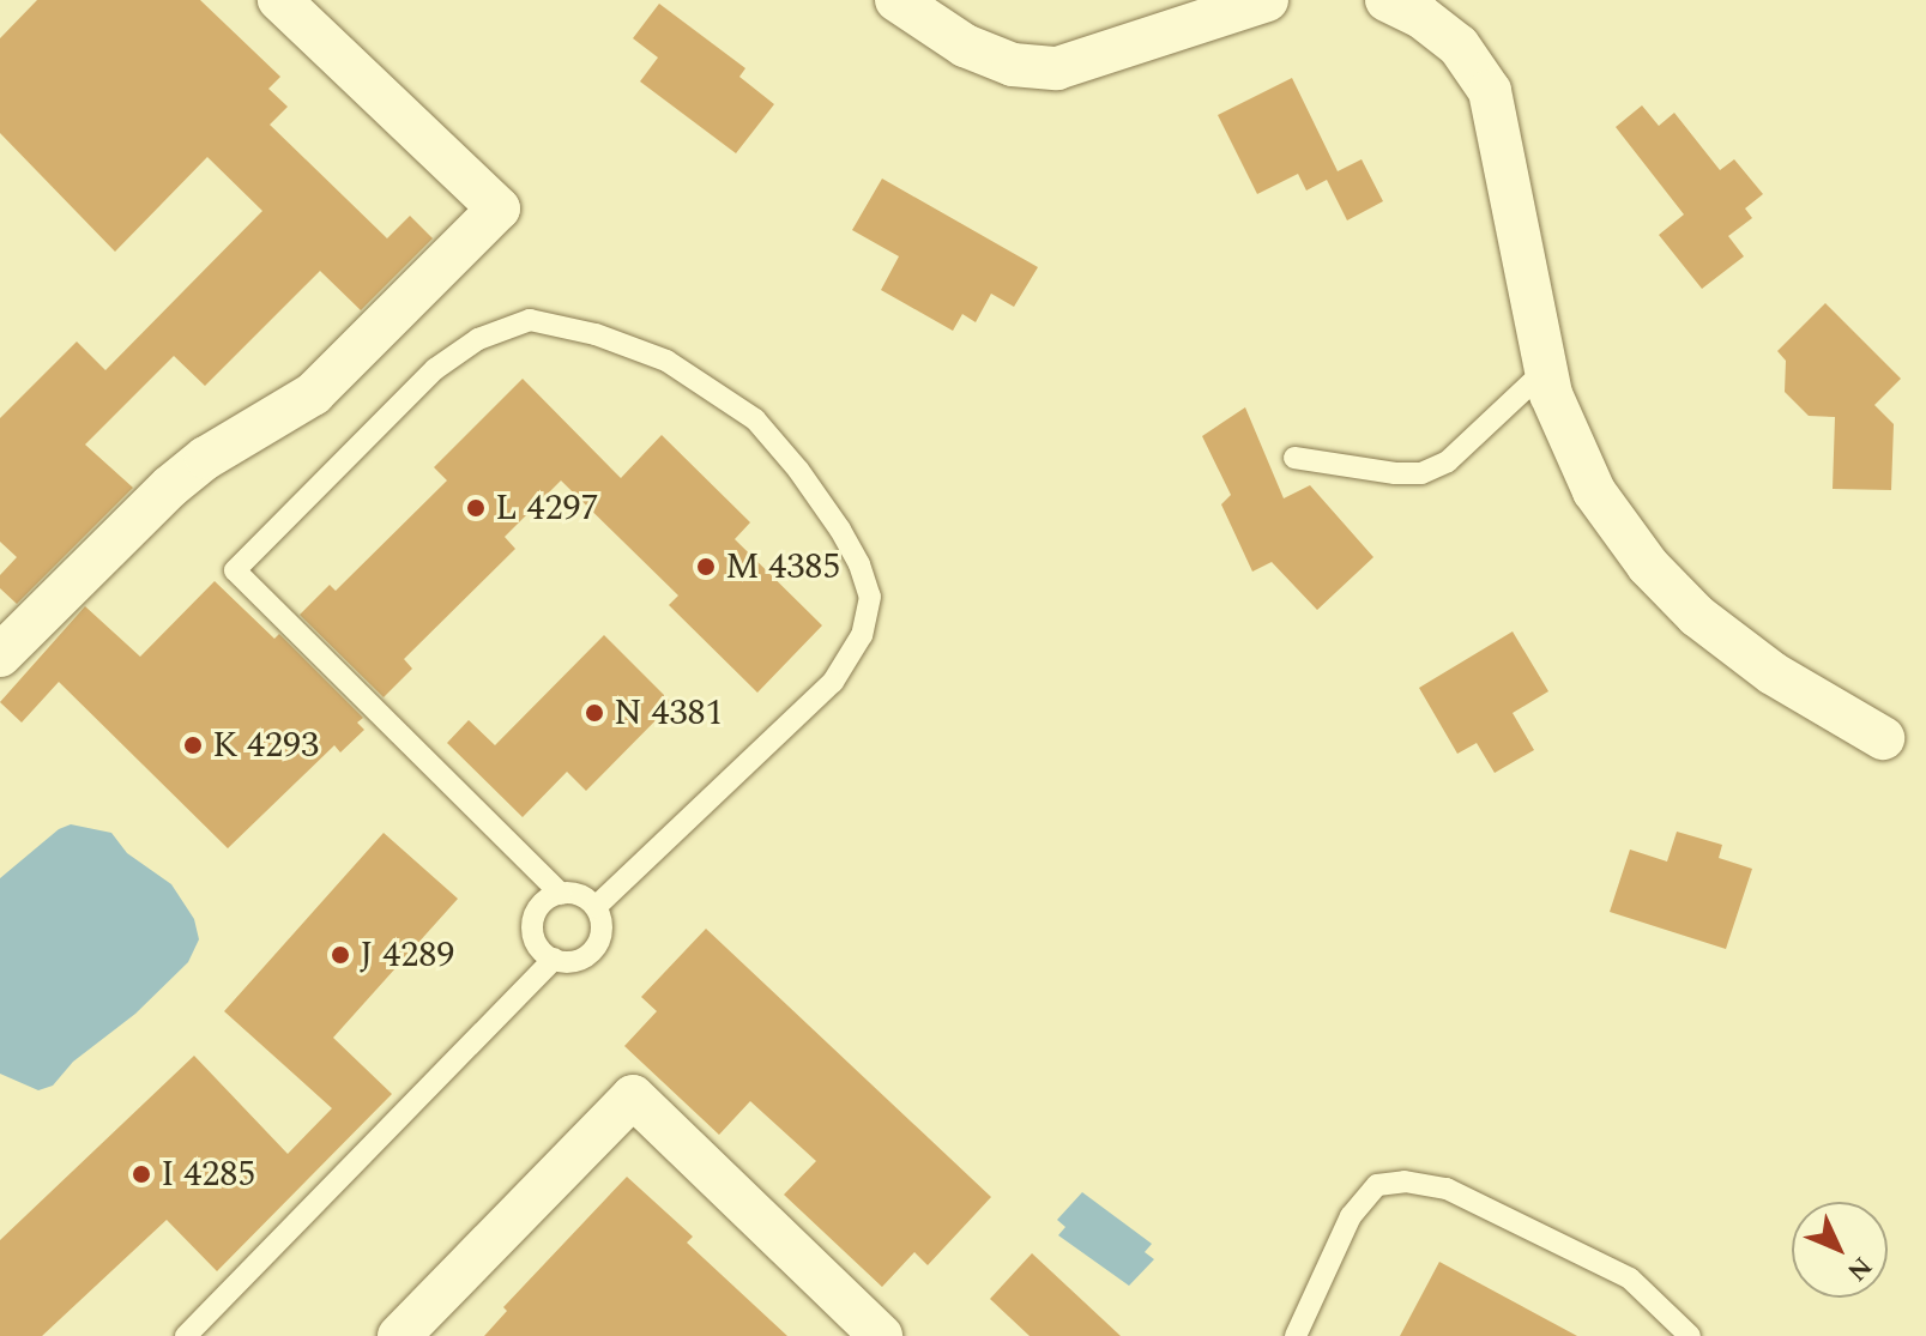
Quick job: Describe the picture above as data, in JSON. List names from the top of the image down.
{
  "places": [
    "L 4297",
    "M 4385",
    "N 4381",
    "K 4293",
    "J 4289",
    "I 4285"
  ],
  "north": "bottom right"
}
